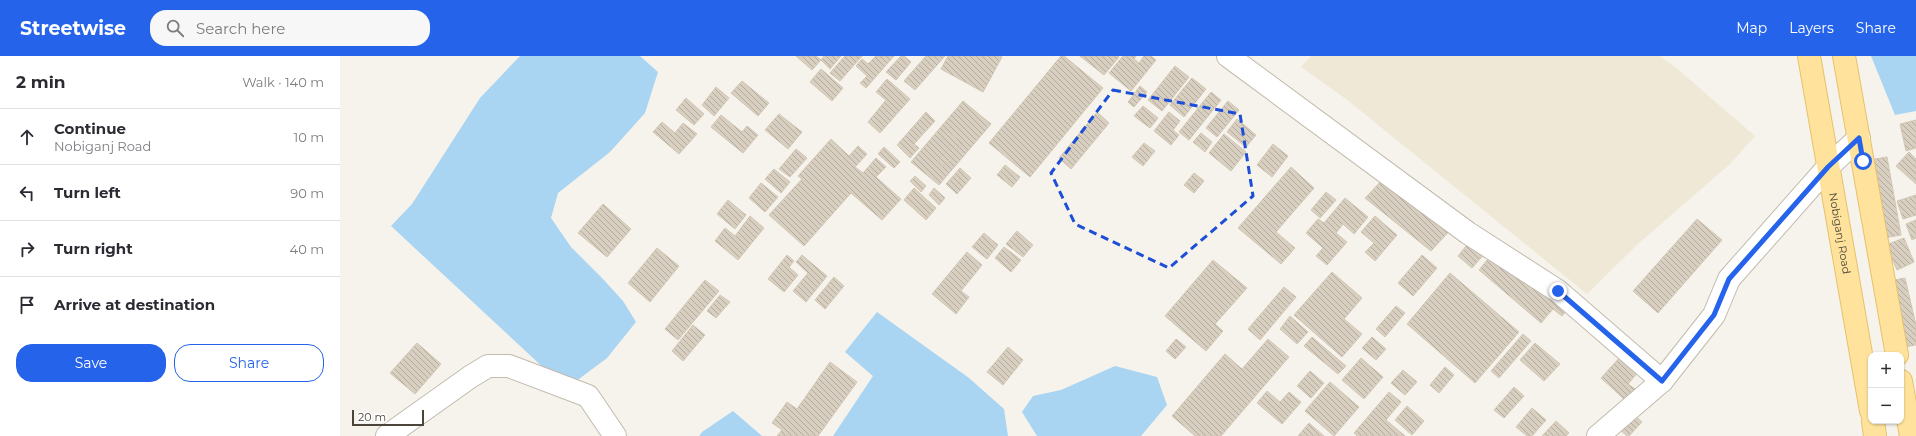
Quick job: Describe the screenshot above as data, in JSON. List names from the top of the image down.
{
  "streets": {
    "main road": ["Nobiganj Road"]
  },
  "scale_bar": "20 m",
  "page": {
    "header": "Streetwise",
    "search": "Search here",
    "nav": ["Map", "Layers", "Share"],
    "heading": ["2 min", "Walk · 140 m"],
    "list": [
      ["Continue", "Nobiganj Road", "10 m"],
      ["Turn left", "90 m"],
      ["Turn right", "40 m"],
      "Arrive at destination"
    ],
    "buttons": ["Save", "Share"],
    "map_buttons": ["+", "−"],
    "scale": "20 m"
  }
}
